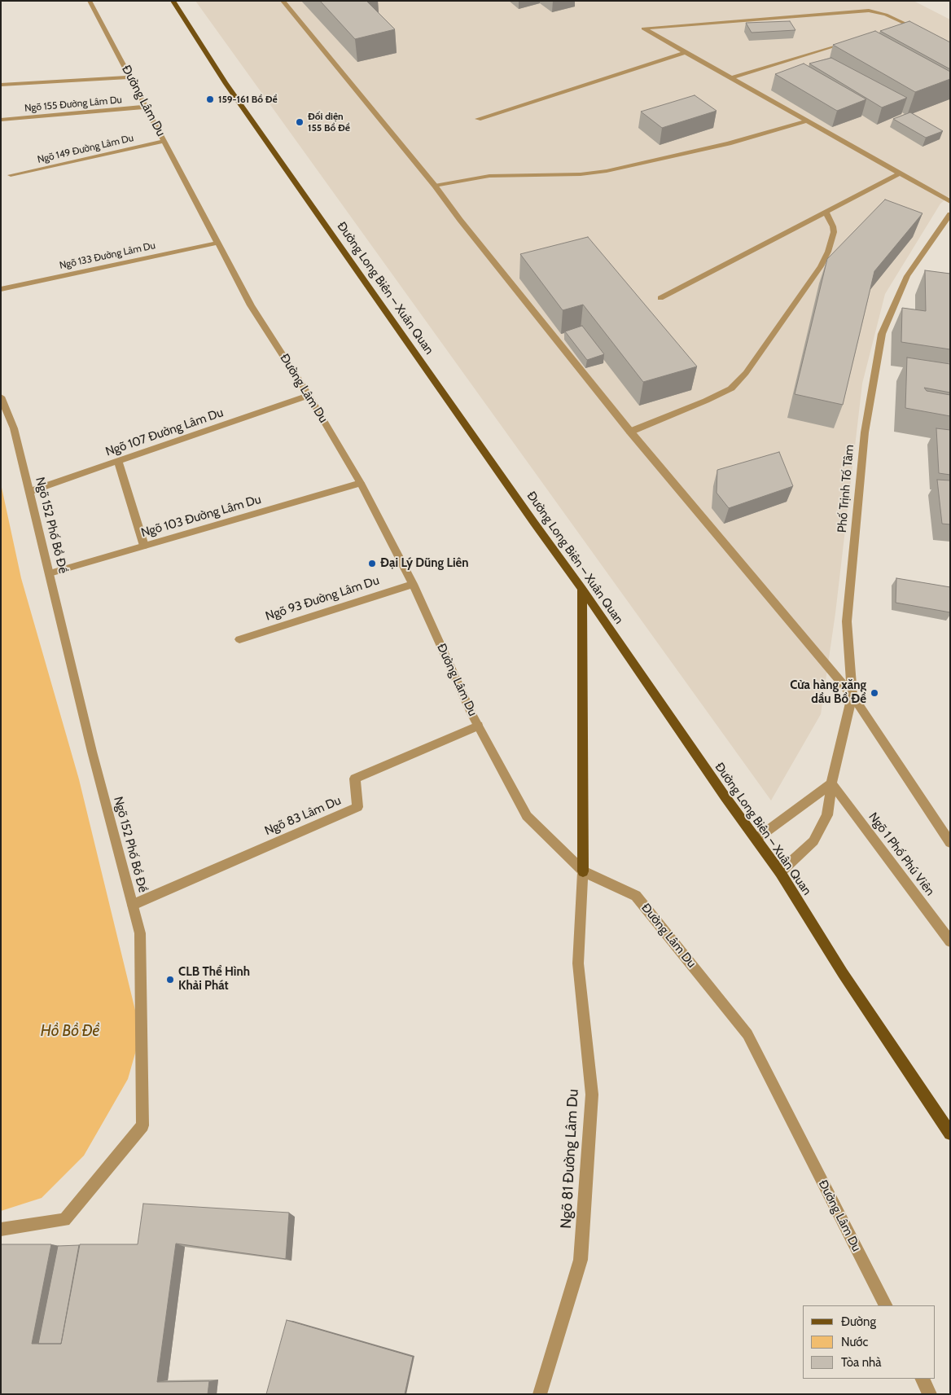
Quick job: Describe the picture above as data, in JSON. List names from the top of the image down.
{
  "streets": {
    "main road": ["Đường Long Biên – Xuân Quan"],
    "street": [
      "Đường Lâm Du",
      "Ngõ 155 Đường Lâm Du",
      "Ngõ 149 Đường Lâm Du",
      "Ngõ 133 Đường Lâm Du",
      "Ngõ 107 Đường Lâm Du",
      "Phố Trịnh Tố Tâm",
      "Ngõ 103 Đường Lâm Du",
      "Ngõ 152 Phố Bồ Đề",
      "Ngõ 93 Đường Lâm Du",
      "Ngõ 83 Lâm Du",
      "Ngõ 1 Phố Phú Viên",
      "Ngõ 81 Đường Lâm Du"
    ]
  },
  "crossings": [
    ["Đường Lâm Du", "Ngõ 155 Đường Lâm Du"],
    ["Đường Lâm Du", "Ngõ 149 Đường Lâm Du"],
    ["Đường Lâm Du", "Ngõ 133 Đường Lâm Du"],
    ["Đường Lâm Du", "Ngõ 107 Đường Lâm Du"],
    ["Đường Lâm Du", "Ngõ 103 Đường Lâm Du"],
    ["Đường Lâm Du", "Ngõ 93 Đường Lâm Du"],
    ["Đường Lâm Du", "Ngõ 83 Lâm Du"],
    ["Đường Lâm Du", "Ngõ 81 Đường Lâm Du"],
    ["Đường Long Biên – Xuân Quan", "Phố Trịnh Tố Tâm"],
    ["Ngõ 107 Đường Lâm Du", "Ngõ 152 Phố Bồ Đề"],
    ["Phố Trịnh Tố Tâm", "Ngõ 1 Phố Phú Viên"],
    ["Ngõ 103 Đường Lâm Du", "Ngõ 152 Phố Bồ Đề"],
    ["Ngõ 152 Phố Bồ Đề", "Ngõ 83 Lâm Du"]
  ],
  "water": ["Hồ Bồ Đề"],
  "places": [
    "159-161 Bồ Đề",
    "Đối diện 155 Bồ Đề",
    "Đại Lý Dũng Liên",
    "Cửa hàng xăng dầu Bồ Đề",
    "CLB Thể Hình Khải Phát"
  ],
  "legend": ["Đường", "Nước", "Tòa nhà"]
}
